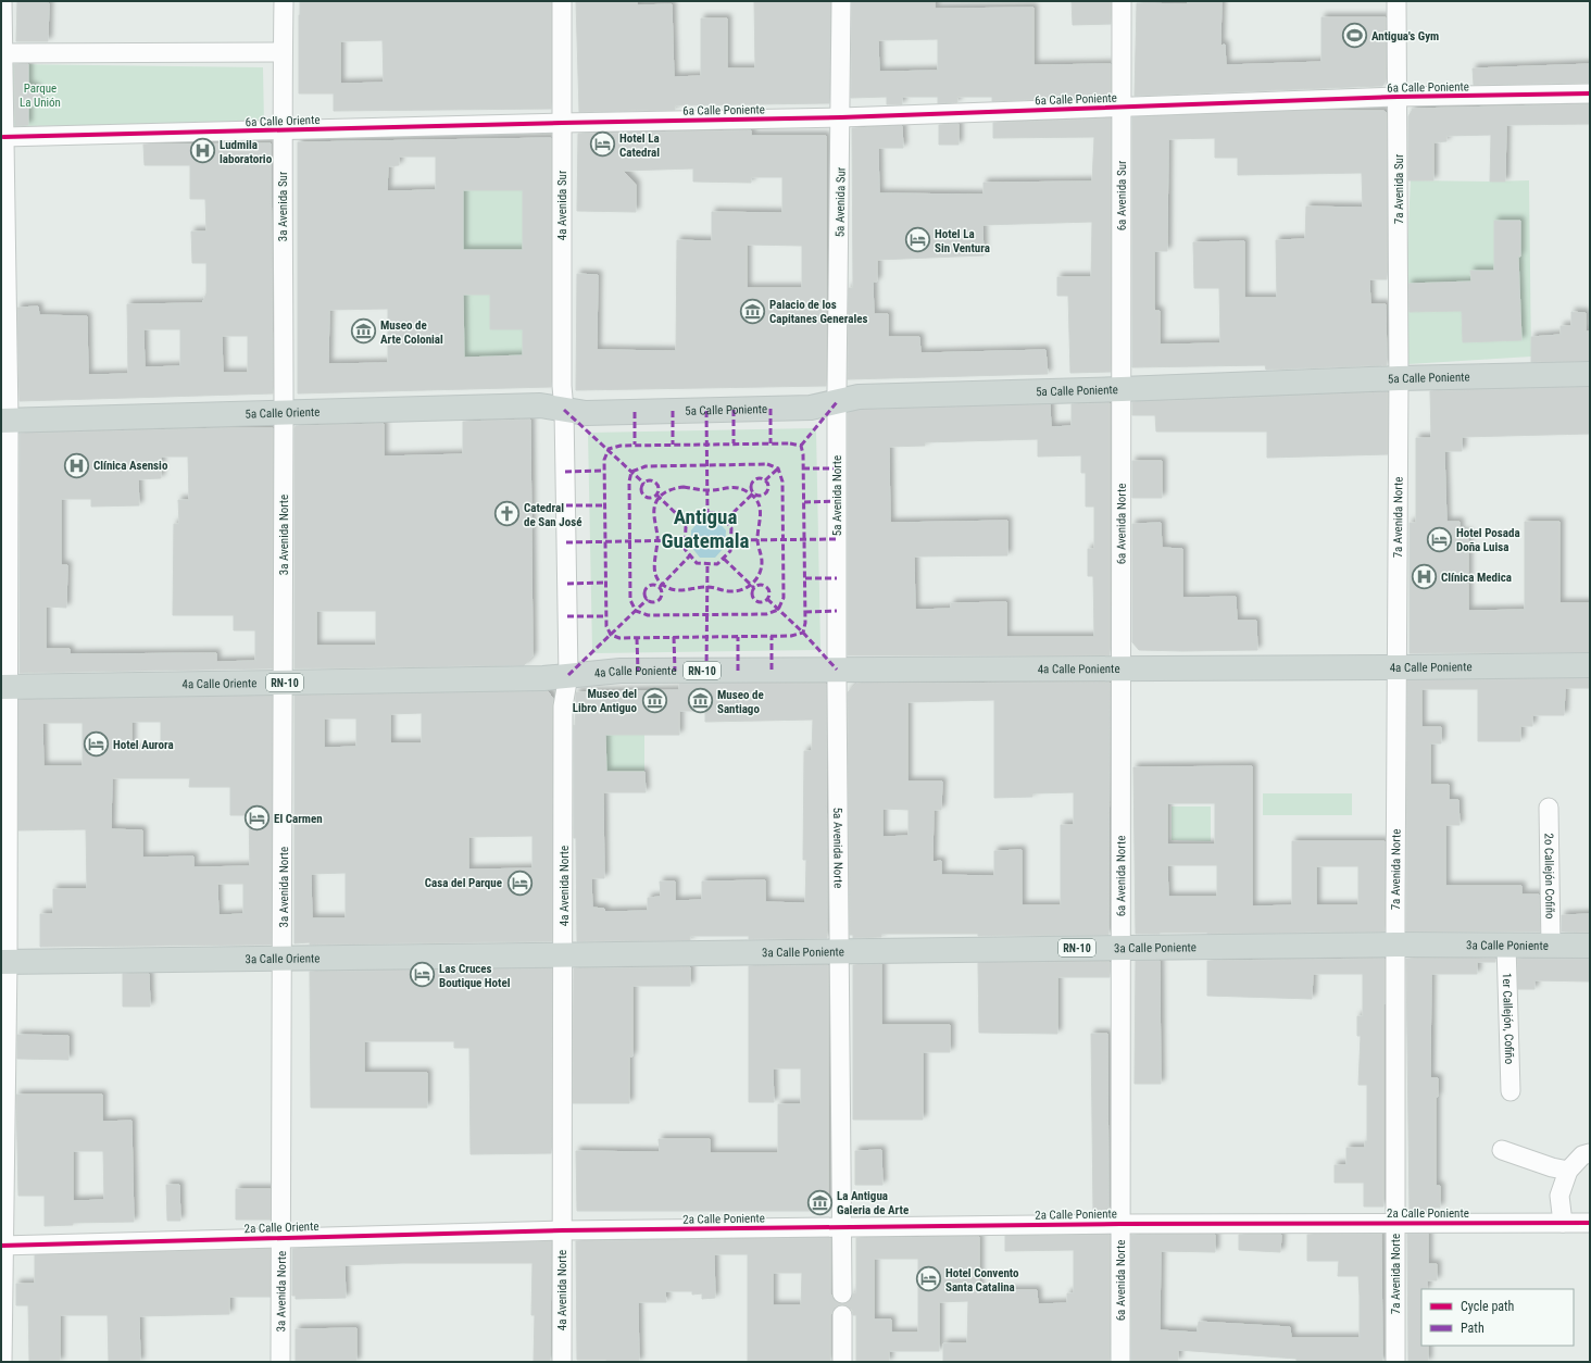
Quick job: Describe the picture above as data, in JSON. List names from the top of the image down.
{
  "streets": {
    "main road": [
      "5a Calle Poniente",
      "5a Calle Oriente",
      "4a Calle Poniente",
      "RN-10",
      "4a Calle Oriente",
      "3a Calle Poniente",
      "3a Calle Oriente"
    ],
    "street": [
      "6a Calle Poniente",
      "6a Calle Oriente",
      "7a Avenida Sur",
      "6a Avenida Sur",
      "5a Avenida Sur",
      "4a Avenida Sur",
      "3a Avenida Sur",
      "5a Avenida Norte",
      "7a Avenida Norte",
      "6a Avenida Norte",
      "3a Avenida Norte",
      "2o Callejón Cofiño",
      "4a Avenida Norte",
      "1er Callejón, Cofiño",
      "2a Calle Poniente",
      "2a Calle Oriente"
    ]
  },
  "crossings": [
    ["6a Calle Poniente", "6a Calle Oriente"],
    ["6a Calle Poniente", "7a Avenida Sur"],
    ["6a Calle Poniente", "6a Avenida Sur"],
    ["6a Calle Poniente", "5a Avenida Sur"],
    ["6a Calle Poniente", "4a Avenida Sur"],
    ["6a Calle Oriente", "4a Avenida Sur"],
    ["6a Calle Oriente", "3a Avenida Sur"],
    ["7a Avenida Sur", "5a Calle Poniente"],
    ["7a Avenida Sur", "7a Avenida Norte"],
    ["6a Avenida Sur", "5a Calle Poniente"],
    ["6a Avenida Sur", "6a Avenida Norte"],
    ["5a Avenida Sur", "5a Calle Poniente"],
    ["5a Avenida Sur", "5a Avenida Norte"],
    ["4a Avenida Sur", "5a Calle Poniente"],
    ["4a Avenida Sur", "5a Calle Oriente"],
    ["4a Avenida Sur", "4a Avenida Norte"],
    ["3a Avenida Sur", "5a Calle Oriente"],
    ["3a Avenida Sur", "3a Avenida Norte"],
    ["5a Calle Poniente", "5a Calle Oriente"],
    ["5a Calle Poniente", "5a Avenida Norte"],
    ["5a Calle Poniente", "7a Avenida Norte"],
    ["5a Calle Poniente", "6a Avenida Norte"],
    ["5a Calle Poniente", "4a Avenida Norte"],
    ["5a Calle Oriente", "3a Avenida Norte"],
    ["5a Calle Oriente", "4a Avenida Norte"],
    ["5a Avenida Norte", "4a Calle Poniente"],
    ["5a Avenida Norte", "3a Calle Poniente"],
    ["5a Avenida Norte", "2a Calle Poniente"],
    ["7a Avenida Norte", "4a Calle Poniente"],
    ["7a Avenida Norte", "3a Calle Poniente"],
    ["7a Avenida Norte", "2a Calle Poniente"],
    ["6a Avenida Norte", "4a Calle Poniente"],
    ["6a Avenida Norte", "3a Calle Poniente"],
    ["6a Avenida Norte", "2a Calle Poniente"],
    ["3a Avenida Norte", "4a Calle Oriente"],
    ["3a Avenida Norte", "3a Calle Oriente"],
    ["3a Avenida Norte", "2a Calle Oriente"],
    ["4a Calle Poniente", "4a Calle Oriente"],
    ["4a Calle Poniente", "4a Avenida Norte"],
    ["4a Calle Oriente", "4a Avenida Norte"],
    ["2o Callejón Cofiño", "3a Calle Poniente"],
    ["4a Avenida Norte", "3a Calle Poniente"],
    ["4a Avenida Norte", "3a Calle Oriente"],
    ["4a Avenida Norte", "2a Calle Poniente"],
    ["4a Avenida Norte", "2a Calle Oriente"],
    ["3a Calle Poniente", "3a Calle Oriente"],
    ["3a Calle Poniente", "1er Callejón, Cofiño"],
    ["2a Calle Poniente", "2a Calle Oriente"]
  ],
  "districts": ["Antigua Guatemala"],
  "parks": ["Parque La Unión"],
  "places": {
    "sports": ["Antigua's Gym"],
    "hotel": [
      "Hotel La Catedral",
      "Hotel La Sin Ventura",
      "Hotel Posada Doña Luisa",
      "Hotel Aurora",
      "El Carmen",
      "Casa del Parque",
      "Las Cruces Boutique Hotel",
      "Hotel Convento Santa Catalina"
    ],
    "hospital": ["Ludmila laboratorio", "Clínica Asensio", "Clínica Medica"],
    "museum": [
      "Palacio de los Capitanes Generales",
      "Museo de Arte Colonial",
      "Museo del Libro Antiguo",
      "Museo de Santiago",
      "La Antigua Galeria de Arte"
    ],
    "church": ["Catedral de San José"]
  },
  "legend": ["Cycle path", "Path"]
}
